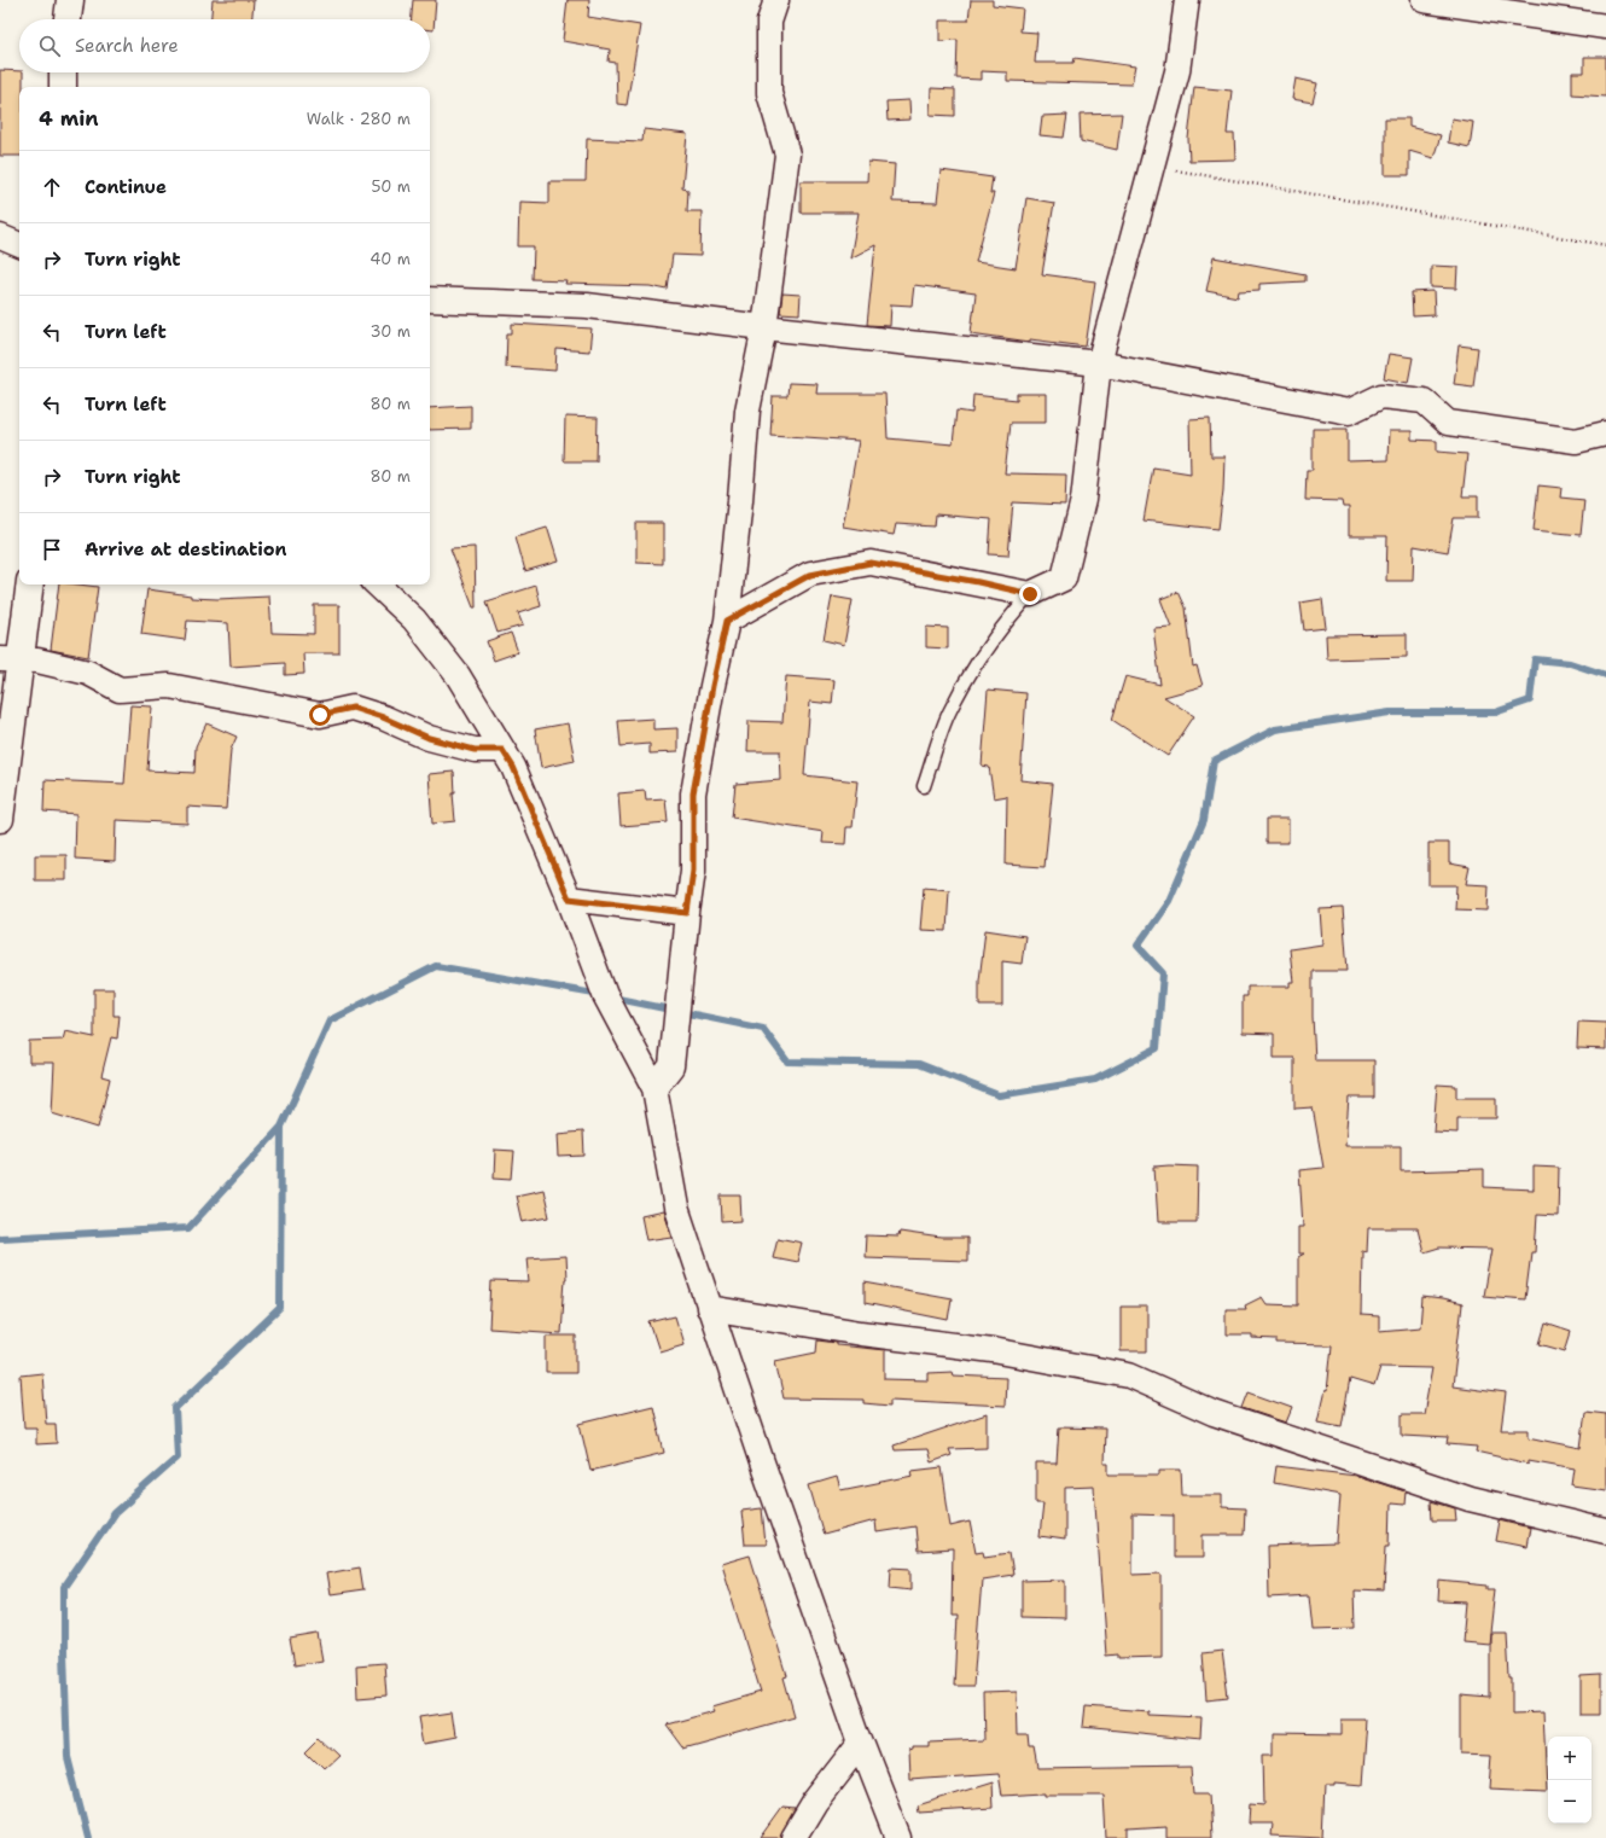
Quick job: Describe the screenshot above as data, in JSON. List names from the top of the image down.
{
  "page": {
    "search": "Search here",
    "heading": ["4 min", "Walk · 280 m"],
    "list": [
      ["Continue", "50 m"],
      ["Turn right", "40 m"],
      ["Turn left", "30 m"],
      ["Turn left", "80 m"],
      ["Turn right", "80 m"],
      "Arrive at destination"
    ],
    "map_buttons": ["+", "−"]
  }
}
